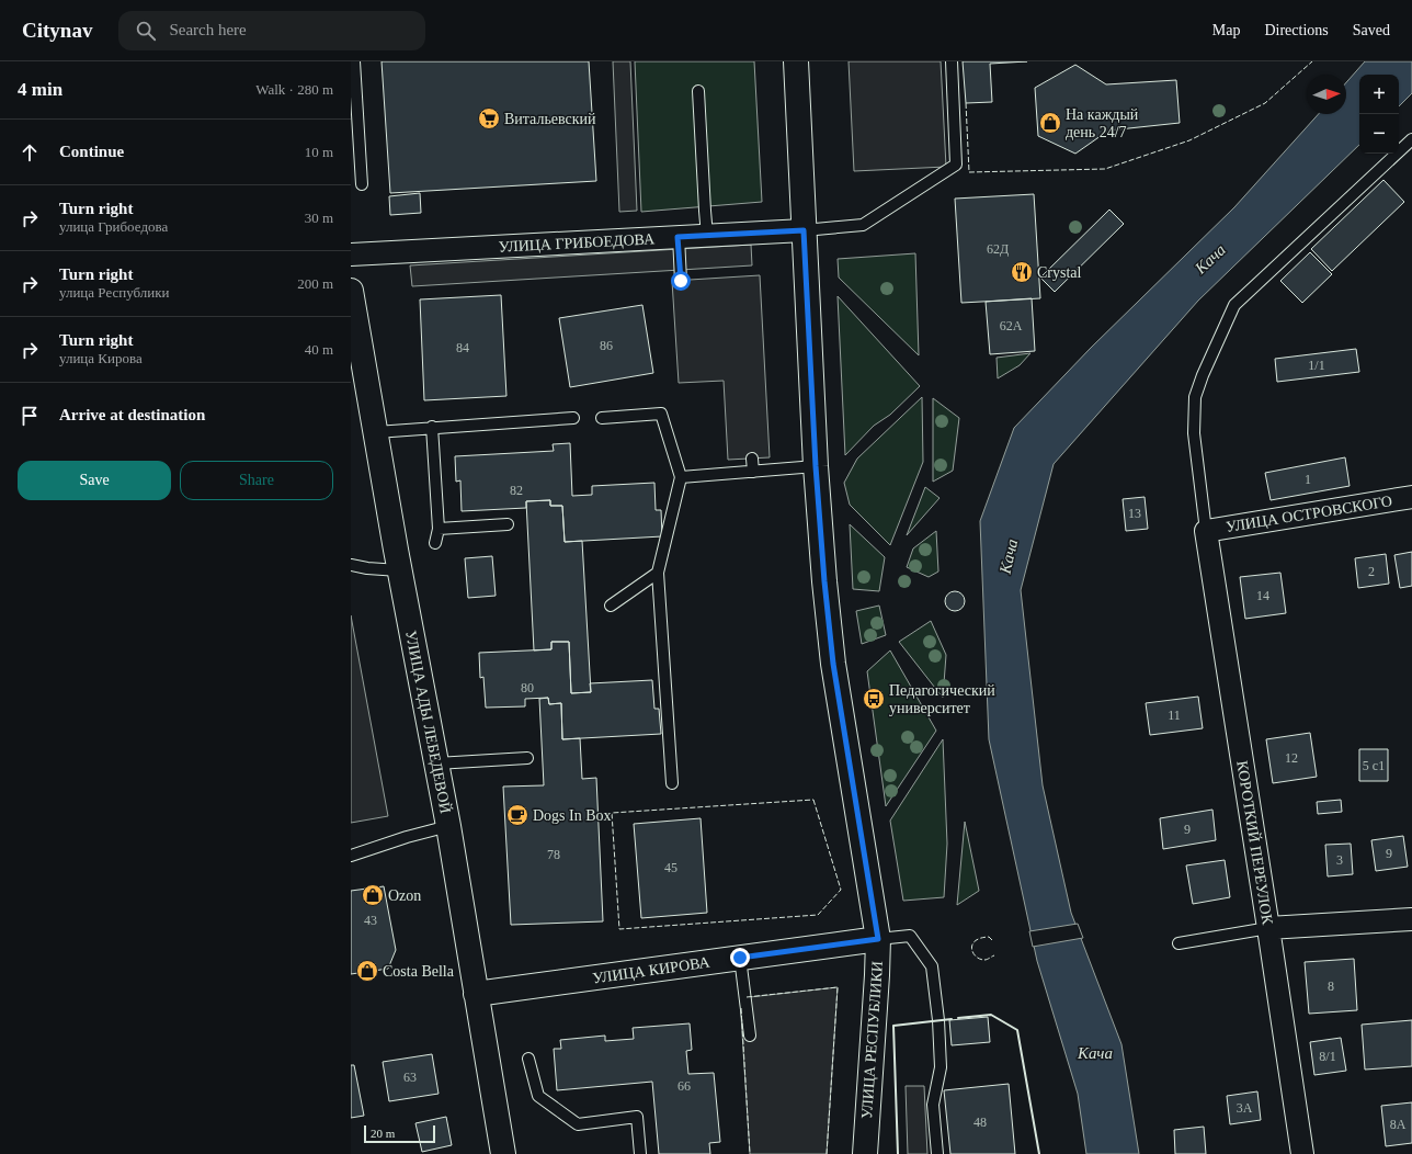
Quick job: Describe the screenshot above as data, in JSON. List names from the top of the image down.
{
  "streets": {
    "street": [
      "УЛИЦА ГРИБОЕДОВА",
      "УЛИЦА ОСТРОВСКОГО",
      "УЛИЦА АДЫ ЛЕБЕДЕВОЙ",
      "КОРОТКИЙ ПЕРЕУЛОК",
      "УЛИЦА КИРОВА",
      "УЛИЦА РЕСПУБЛИКИ"
    ]
  },
  "crossings": [
    ["УЛИЦА ГРИБОЕДОВА", "УЛИЦА РЕСПУБЛИКИ"],
    ["УЛИЦА ОСТРОВСКОГО", "КОРОТКИЙ ПЕРЕУЛОК"],
    ["УЛИЦА АДЫ ЛЕБЕДЕВОЙ", "УЛИЦА КИРОВА"],
    ["УЛИЦА КИРОВА", "УЛИЦА РЕСПУБЛИКИ"]
  ],
  "water": ["Кача"],
  "places": {
    "supermarket": ["Витальевский"],
    "shop": ["На каждый день 24/7", "Ozon", "Costa Bella"],
    "restaurant": ["Crystal"],
    "bus stop": ["Педагогический университет"],
    "cafe": ["Dogs In Box"]
  },
  "house_numbers": [
    "62Д",
    "62А",
    "86",
    "84",
    "1/1",
    "1",
    "82",
    "13",
    "2",
    "14",
    "80",
    "11",
    "12",
    "5 с1",
    "9",
    "9",
    "78",
    "3",
    "45",
    "43",
    "8",
    "8/1",
    "63",
    "66",
    "3А",
    "48",
    "8А"
  ],
  "scale_bar": "20 m",
  "north": "right",
  "page": {
    "header": "Citynav",
    "search": "Search here",
    "nav": ["Map", "Directions", "Saved"],
    "heading": ["4 min", "Walk · 280 m"],
    "map_buttons": ["+", "−"],
    "list": [
      ["Continue", "10 m"],
      ["Turn right", "улица Грибоедова", "30 m"],
      ["Turn right", "улица Республики", "200 m"],
      ["Turn right", "улица Кирова", "40 m"],
      "Arrive at destination"
    ],
    "buttons": ["Save", "Share"],
    "scale": "20 m"
  }
}
